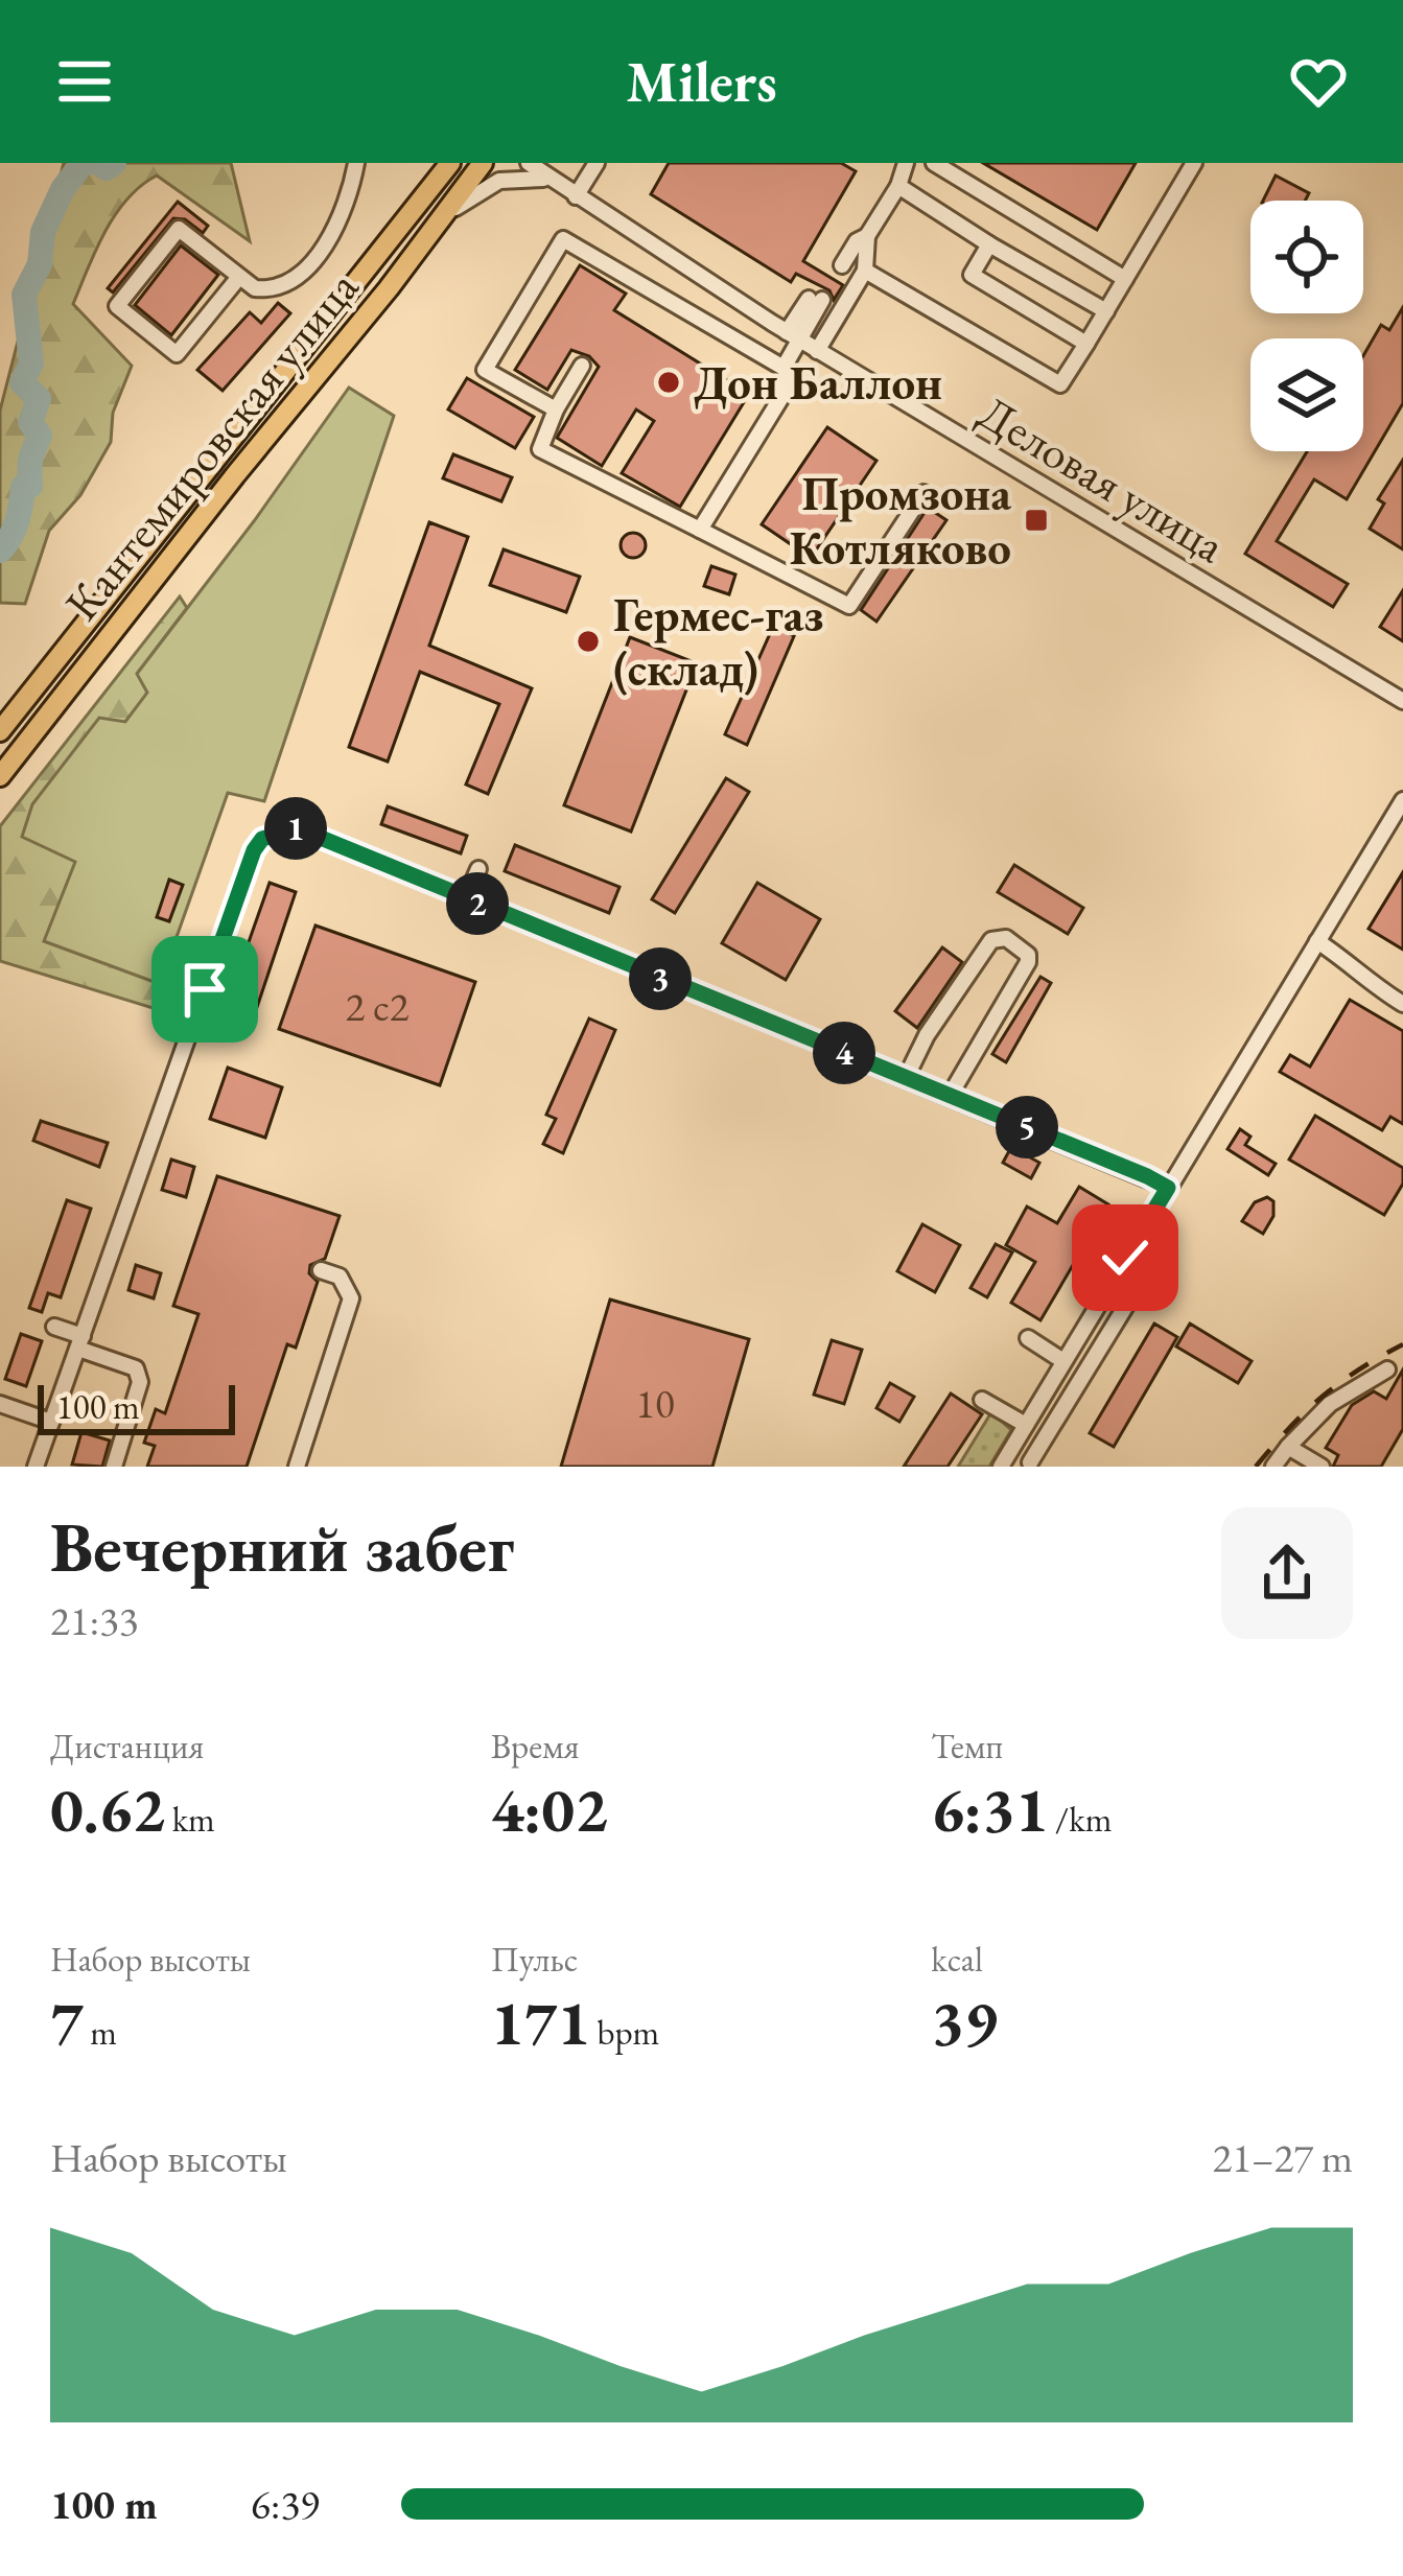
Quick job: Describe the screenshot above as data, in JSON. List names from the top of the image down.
{
  "streets": {
    "main road": ["Кантемировская улица"],
    "street": ["Деловая улица"]
  },
  "places": {
    "other": ["Дон Баллон", "Гермес-газ (склад)"],
    "transit": ["Промзона Котляково"]
  },
  "house_numbers": ["2 с2", "10"],
  "scale_bar": "100 m",
  "page": {
    "header": "Milers",
    "pins": [
      "1",
      "2",
      "3",
      "4",
      "5"
    ],
    "scale": "100 m",
    "heading": ["Вечерний забег", "21:33"],
    "stats": [
      ["Дистанция", "0.62 km"],
      ["Время", "4:02"],
      ["Темп", "6:31 /km"],
      ["Набор высоты", "7 m"],
      ["Пульс", "171 bpm"],
      ["kcal", "39"]
    ],
    "chart": ["Набор высоты", "21–27 m"],
    "list": [
      {
        "name": "100 m",
        "note": "6:39"
      }
    ]
  }
}
